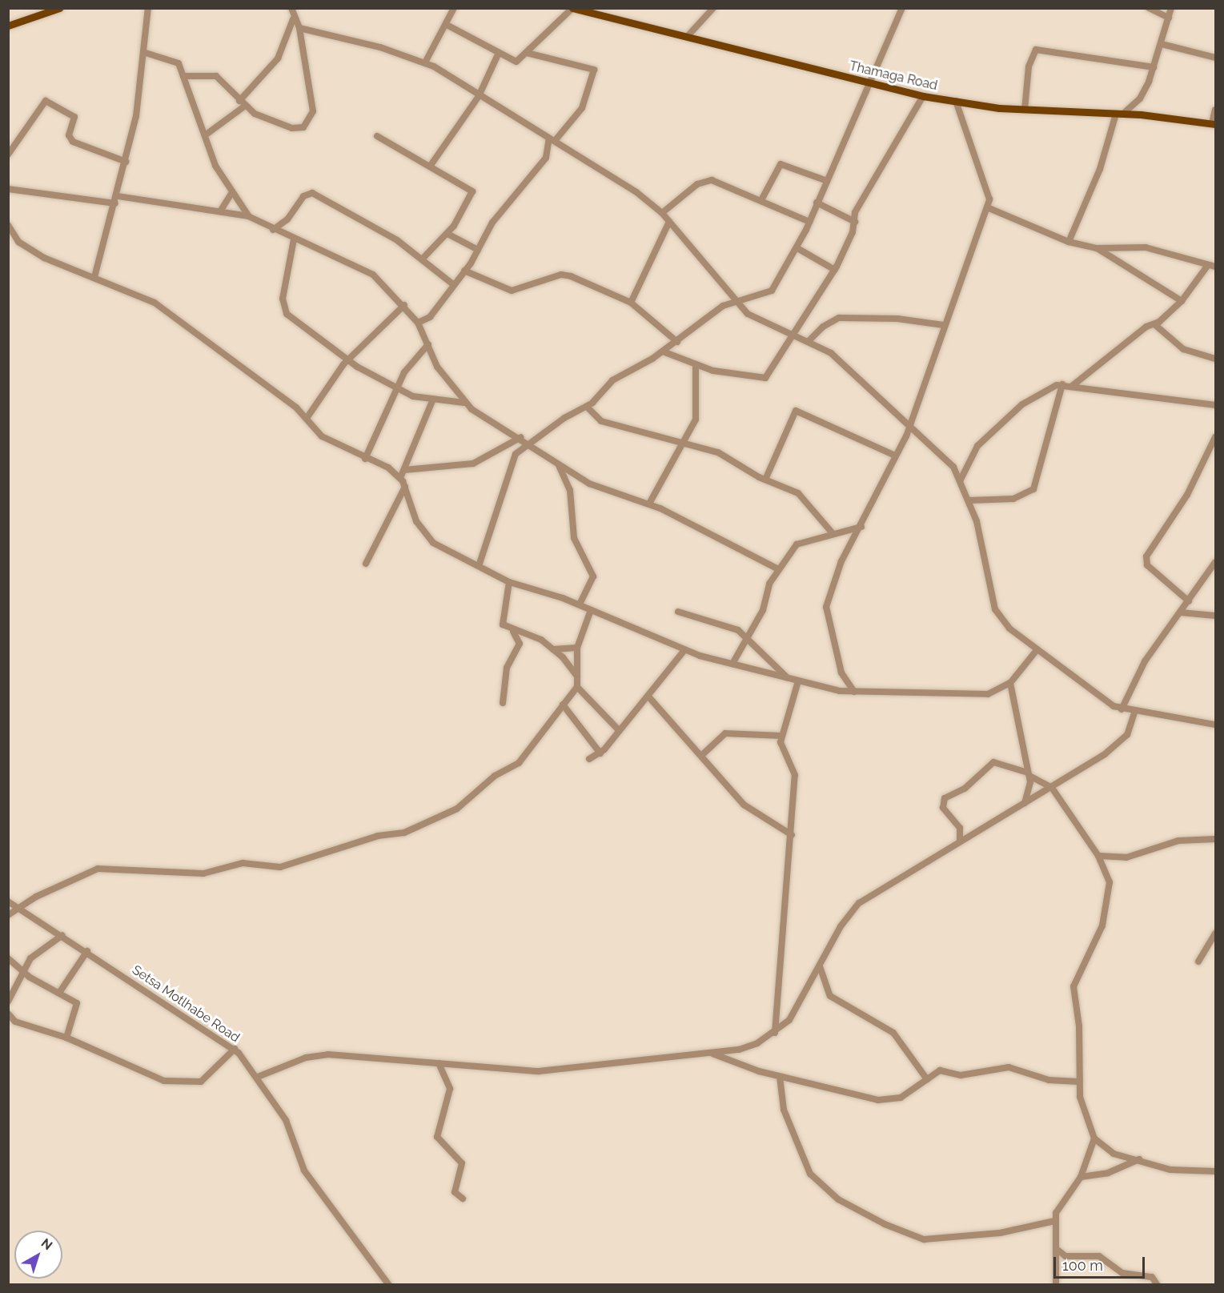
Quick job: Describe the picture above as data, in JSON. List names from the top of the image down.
{
  "streets": {
    "main road": ["Thamaga Road"],
    "street": ["Setsa Motlhabe Road"]
  },
  "scale_bar": "100 m",
  "north": "top right"
}
